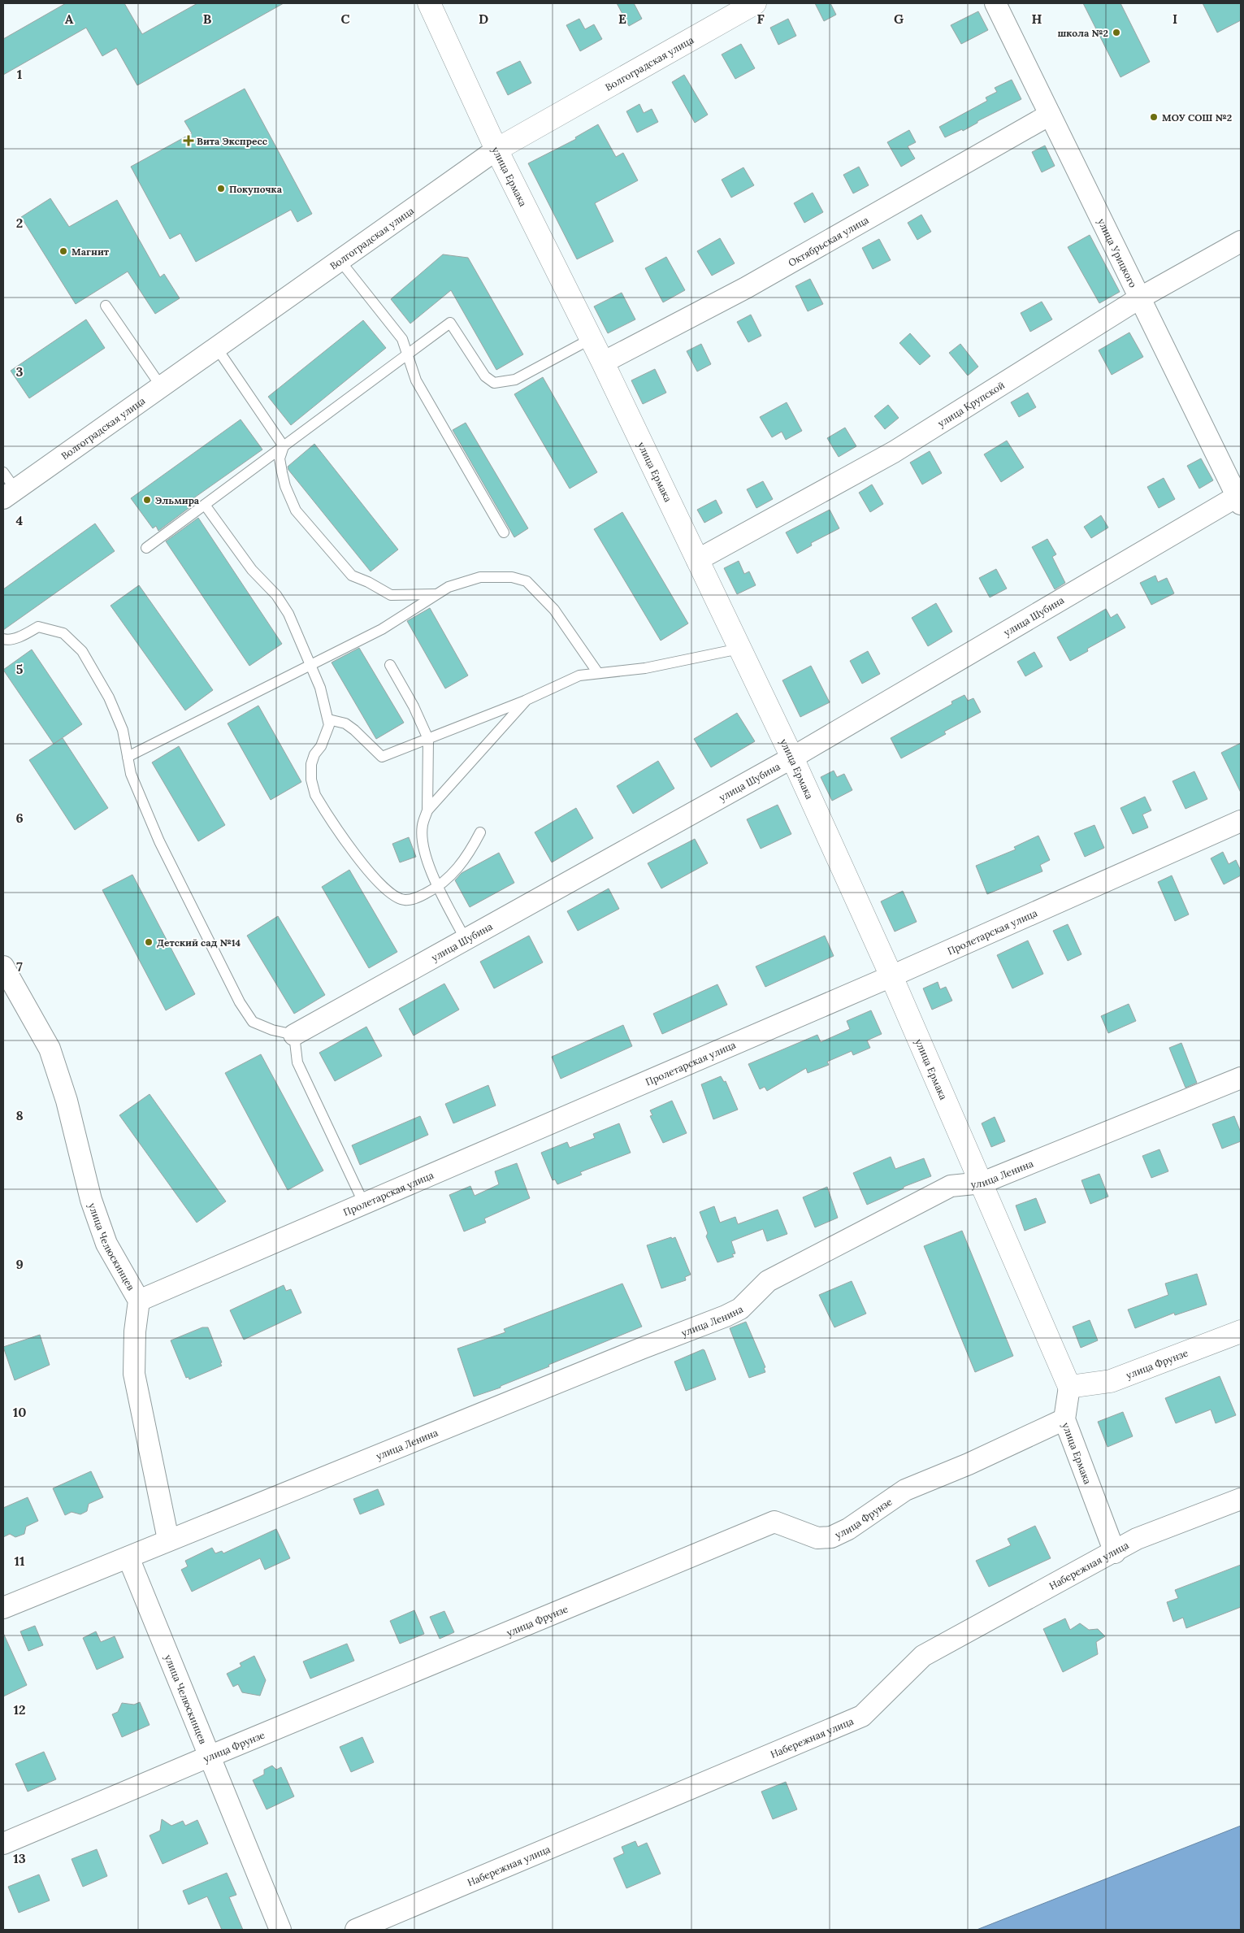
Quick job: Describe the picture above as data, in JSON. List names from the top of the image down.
{
  "streets": {
    "street": [
      "Волгоградская улица",
      "улица Ермака",
      "Октябрьская улица",
      "улица Урицкого",
      "улица Крупской",
      "улица Шубина",
      "Пролетарская улица",
      "улица Ленина",
      "улица Челюскинцев",
      "улица Фрунзе",
      "Набережная улица"
    ]
  },
  "crossings": [
    ["Волгоградская улица", "улица Ермака"],
    ["улица Ермака", "Октябрьская улица"],
    ["улица Ермака", "улица Крупской"],
    ["улица Ермака", "улица Шубина"],
    ["улица Ермака", "Пролетарская улица"],
    ["улица Ермака", "улица Ленина"],
    ["улица Ермака", "улица Фрунзе"],
    ["улица Ермака", "Набережная улица"],
    ["Октябрьская улица", "улица Урицкого"],
    ["улица Урицкого", "улица Крупской"],
    ["улица Урицкого", "улица Шубина"],
    ["Пролетарская улица", "улица Челюскинцев"],
    ["улица Ленина", "улица Челюскинцев"],
    ["улица Челюскинцев", "улица Фрунзе"]
  ],
  "places": {
    "other": [
      "школа №2",
      "МОУ СОШ №2",
      "Покупочка",
      "Магнит",
      "Эльмира",
      "Детский сад №14"
    ],
    "health": ["Вита Экспресс"]
  },
  "grid": {
    "columns": [
      "A",
      "B",
      "C",
      "D",
      "E",
      "F",
      "G",
      "H",
      "I"
    ],
    "rows": [
      "1",
      "2",
      "3",
      "4",
      "5",
      "6",
      "7",
      "8",
      "9",
      "10",
      "11",
      "12",
      "13"
    ]
  }
}
